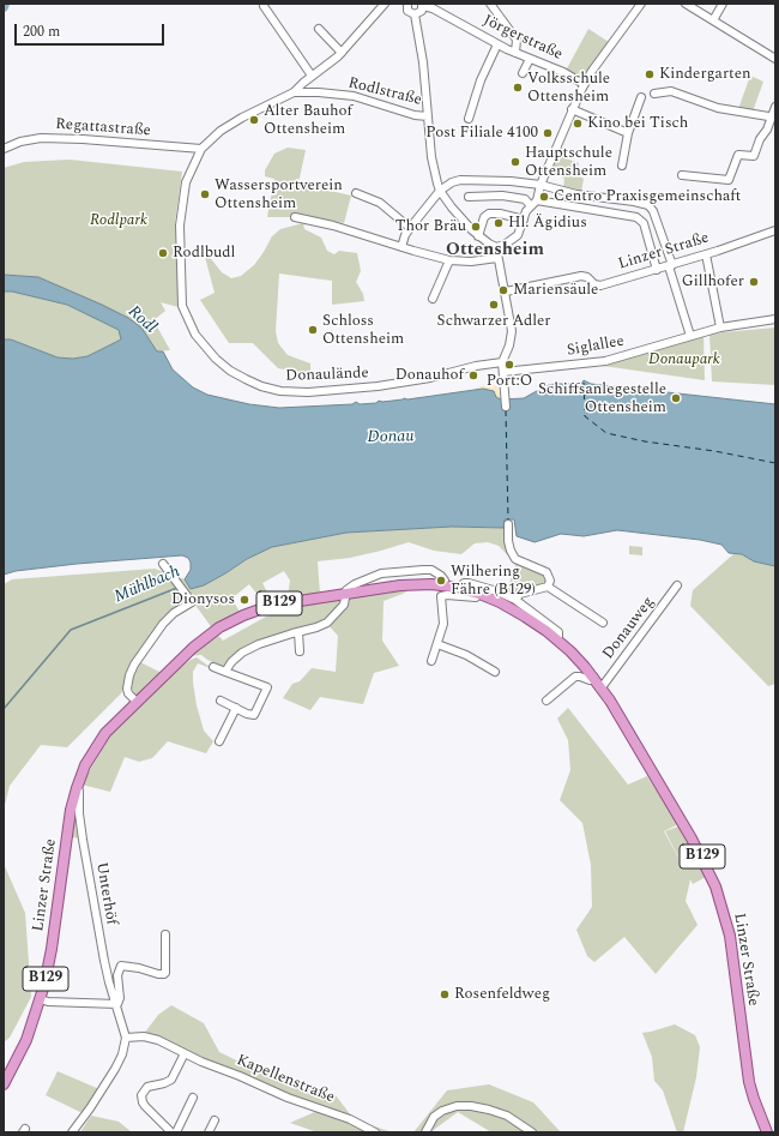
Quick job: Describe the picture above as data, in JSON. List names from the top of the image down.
{
  "streets": {
    "main road": ["Linzer Straße", "B129"],
    "street": [
      "Jörgerstraße",
      "Rodlstraße",
      "Regattastraße",
      "Siglallee",
      "Donaulände",
      "Donauweg",
      "Unterhöf",
      "Kapellenstraße"
    ]
  },
  "crossings": [
    ["Rodlstraße", "Regattastraße"],
    ["Rodlstraße", "Donaulände"],
    ["Linzer Straße", "Donauweg"],
    ["Linzer Straße", "Unterhöf"],
    ["Unterhöf", "Kapellenstraße"]
  ],
  "districts": ["Ottensheim"],
  "water": ["Rodl", "Donau", "Mühlbach"],
  "parks": ["Rodlpark", "Donaupark"],
  "places": [
    "Kindergarten",
    "Volksschule Ottensheim",
    "Alter Bauhof Ottensheim",
    "Kino bei Tisch",
    "Post Filiale 4100",
    "Hauptschule Ottensheim",
    "Wassersportverein Ottensheim",
    "Centro Praxisgemeinschaft",
    "Hl. Ägidius",
    "Thor Bräu",
    "Rodlbudl",
    "Gillhofer",
    "Mariensäule",
    "Schwarzer Adler",
    "Schloss Ottensheim",
    "Port:O",
    "Donauhof",
    "Schiffsanlegestelle Ottensheim",
    "Wilhering Fähre (B129)",
    "Dionysos",
    "Rosenfeldweg"
  ],
  "scale_bar": "200 m"
}
